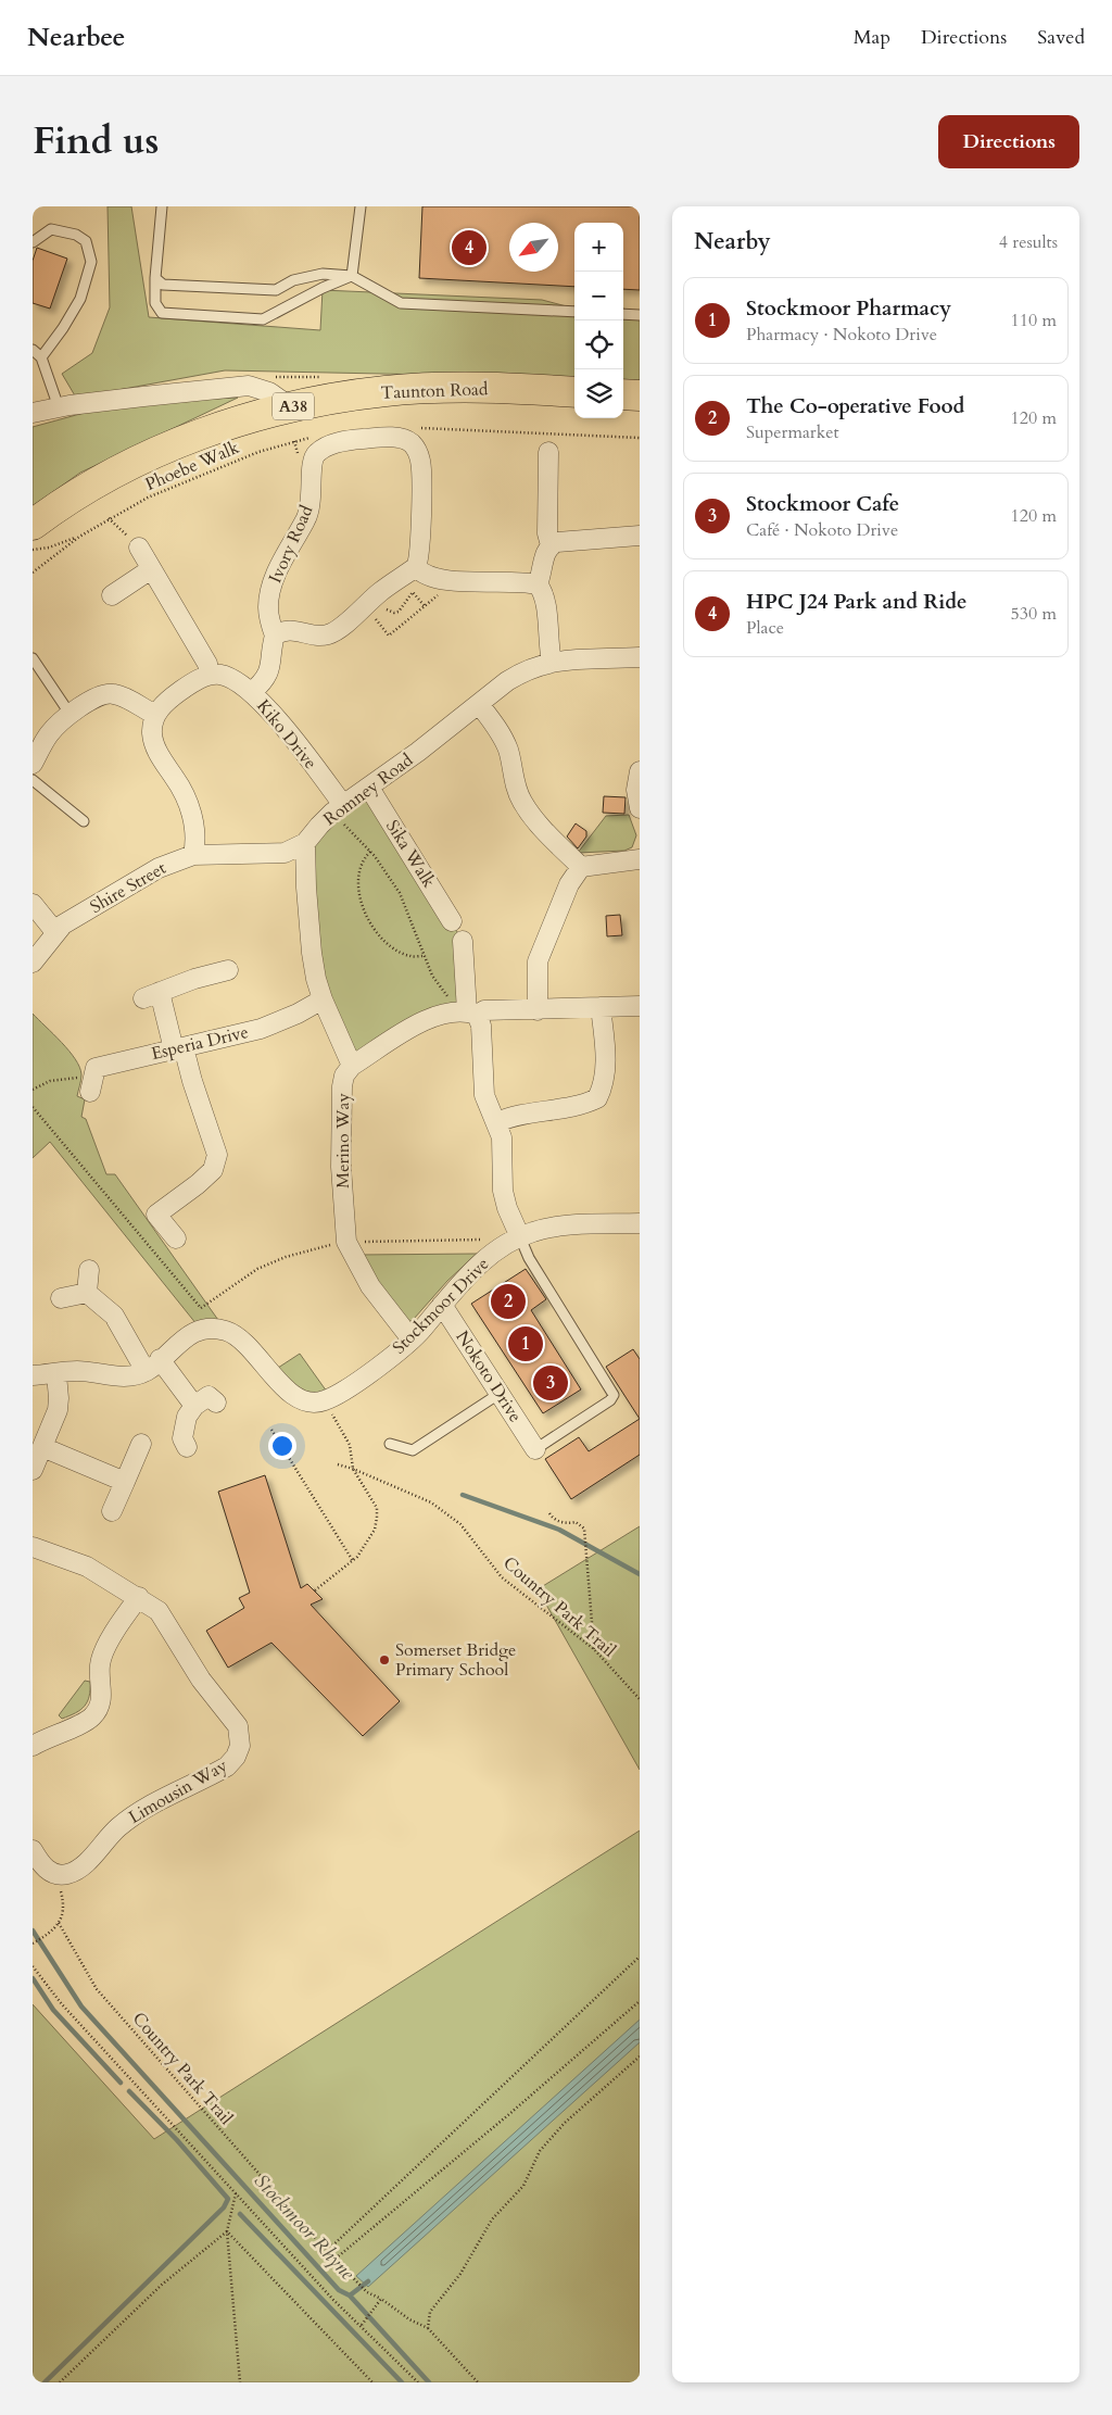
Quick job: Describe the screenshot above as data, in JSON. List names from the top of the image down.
{
  "streets": {
    "main road": ["Taunton Road", "A38"],
    "street": [
      "Ivory Road",
      "Kiko Drive",
      "Romney Road",
      "Sika Walk",
      "Shire Street",
      "Esperia Drive",
      "Merino Way",
      "Stockmoor Drive",
      "Nokoto Drive",
      "Limousin Way"
    ],
    "path": ["Phoebe Walk", "Country Park Trail"]
  },
  "crossings": [
    ["Kiko Drive", "Romney Road"],
    ["Romney Road", "Sika Walk"],
    ["Romney Road", "Shire Street"],
    ["Merino Way", "Stockmoor Drive"],
    ["Stockmoor Drive", "Nokoto Drive"]
  ],
  "water": ["Stockmoor Rhyne"],
  "places": ["Somerset Bridge Primary School"],
  "north": "bottom left",
  "page": {
    "header": "Nearbee",
    "nav": ["Map", "Directions", "Saved"],
    "title": "Find us",
    "buttons": "Directions",
    "heading": ["Nearby", "4 results"],
    "map_buttons": ["+", "−"],
    "pins": [
      "4",
      "2",
      "1",
      "3"
    ],
    "list": [
      {
        "mark": "1",
        "name": "Stockmoor Pharmacy",
        "note": "Pharmacy · Nokoto Drive",
        "value": "110 m"
      },
      {
        "mark": "2",
        "name": "The Co-operative Food",
        "note": "Supermarket",
        "value": "120 m"
      },
      {
        "mark": "3",
        "name": "Stockmoor Cafe",
        "note": "Café · Nokoto Drive",
        "value": "120 m"
      },
      {
        "mark": "4",
        "name": "HPC J24 Park and Ride",
        "note": "Place",
        "value": "530 m"
      }
    ]
  }
}
